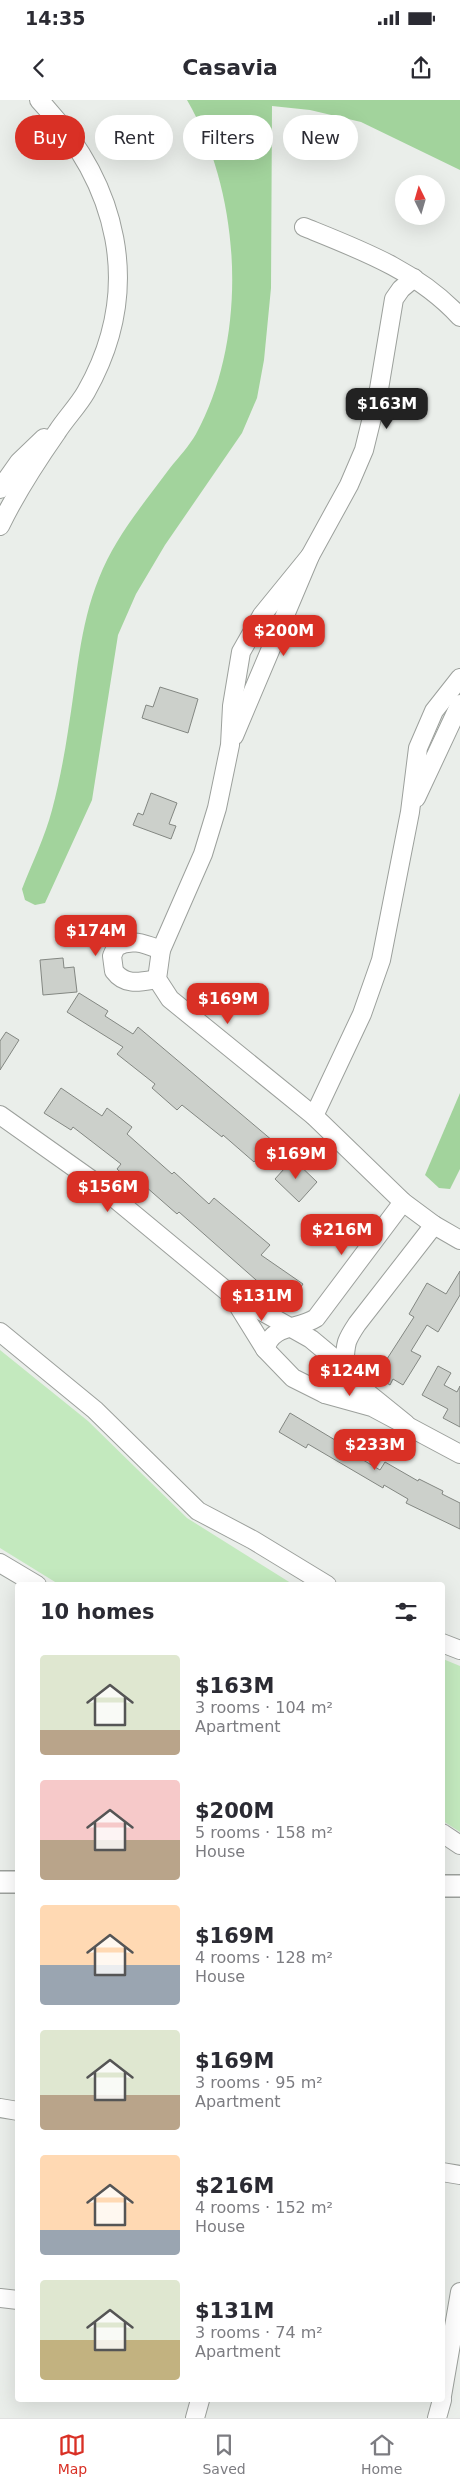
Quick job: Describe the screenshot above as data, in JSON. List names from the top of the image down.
{
  "north": "top",
  "page": {
    "status": "14:35",
    "header": "Casavia",
    "chip": [
      "Buy",
      "Rent",
      "Filters",
      "New"
    ],
    "price": [
      "$163M",
      "$200M",
      "$174M",
      "$169M",
      "$169M",
      "$156M",
      "$216M",
      "$131M",
      "$124M",
      "$233M"
    ],
    "heading": "10 homes",
    "list": [
      {
        "name": "$163M",
        "note": "3 rooms · 104 m² · Apartment"
      },
      {
        "name": "$200M",
        "note": "5 rooms · 158 m² · House"
      },
      {
        "name": "$169M",
        "note": "4 rooms · 128 m² · House"
      },
      {
        "name": "$169M",
        "note": "3 rooms · 95 m² · Apartment"
      },
      {
        "name": "$216M",
        "note": "4 rooms · 152 m² · House"
      },
      {
        "name": "$131M",
        "note": "3 rooms · 74 m² · Apartment"
      }
    ],
    "tabs": ["Map", "Saved", "Home"]
  }
}
